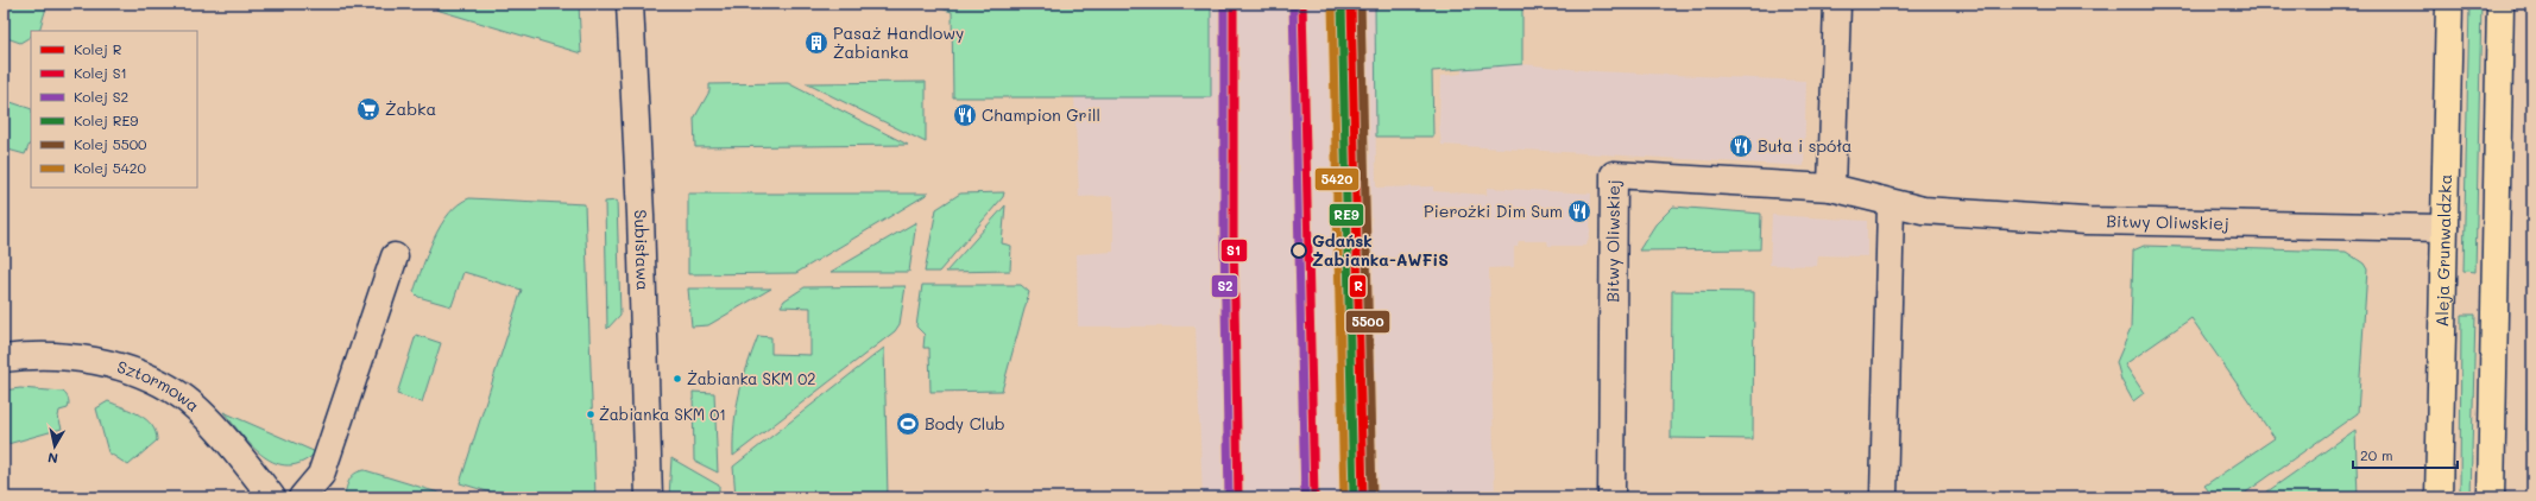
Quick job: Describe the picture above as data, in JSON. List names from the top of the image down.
{
  "streets": {
    "main road": ["Aleja Grunwaldzka"],
    "street": ["Bitwy Oliwskiej", "Subisława", "Sztormowa"]
  },
  "crossings": [
    ["Bitwy Oliwskiej", "Aleja Grunwaldzka"]
  ],
  "places": {
    "building": ["Pasaż Handlowy Żabianka"],
    "supermarket": ["Żabka"],
    "restaurant": ["Champion Grill", "Buła i spóła", "Pierożki Dim Sum"],
    "other": ["Gdańsk Żabianka-AWFiS", "Żabianka SKM 02", "Żabianka SKM 01"],
    "sports": ["Body Club"]
  },
  "lines": [
    "rail line R",
    "rail line S1",
    "rail line S2",
    "rail line RE9",
    "rail line 5500",
    "rail line 5420"
  ],
  "legend": [
    "Kolej R",
    "Kolej S1",
    "Kolej S2",
    "Kolej RE9",
    "Kolej 5500",
    "Kolej 5420"
  ],
  "scale_bar": "20 m",
  "north": "bottom"
}
